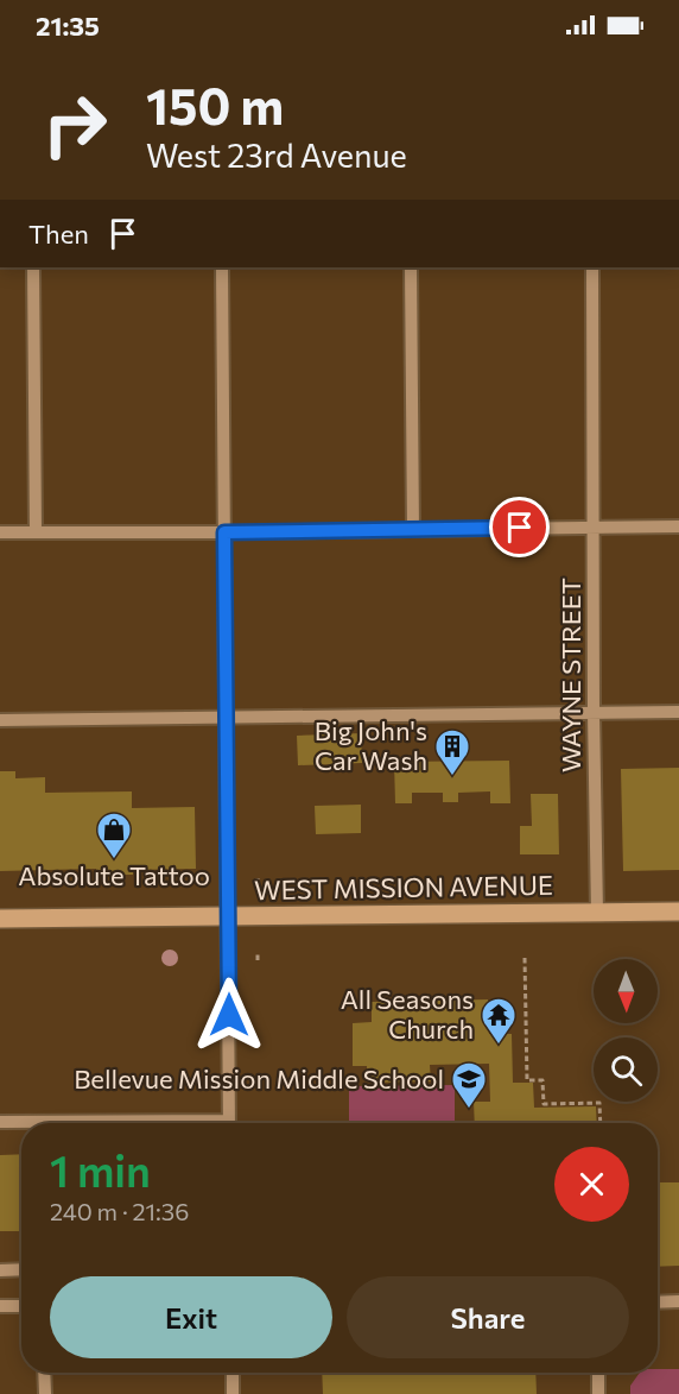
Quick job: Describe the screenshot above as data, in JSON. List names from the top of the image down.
{
  "streets": {
    "main road": ["WEST MISSION AVENUE"],
    "street": ["WAYNE STREET"]
  },
  "crossings": [
    ["WAYNE STREET", "WEST MISSION AVENUE"]
  ],
  "places": {
    "building": ["Big John's Car Wash"],
    "shop": ["Absolute Tattoo"],
    "temple": ["All Seasons Church"],
    "school or university": ["Bellevue Mission Middle School"]
  },
  "north": "bottom",
  "page": {
    "status": "21:35",
    "turn": ["150 m", "West 23rd Avenue"],
    "then": "Then",
    "heading": ["1 min", "240 m · 21:36"],
    "buttons": ["Exit", "Share"]
  }
}
